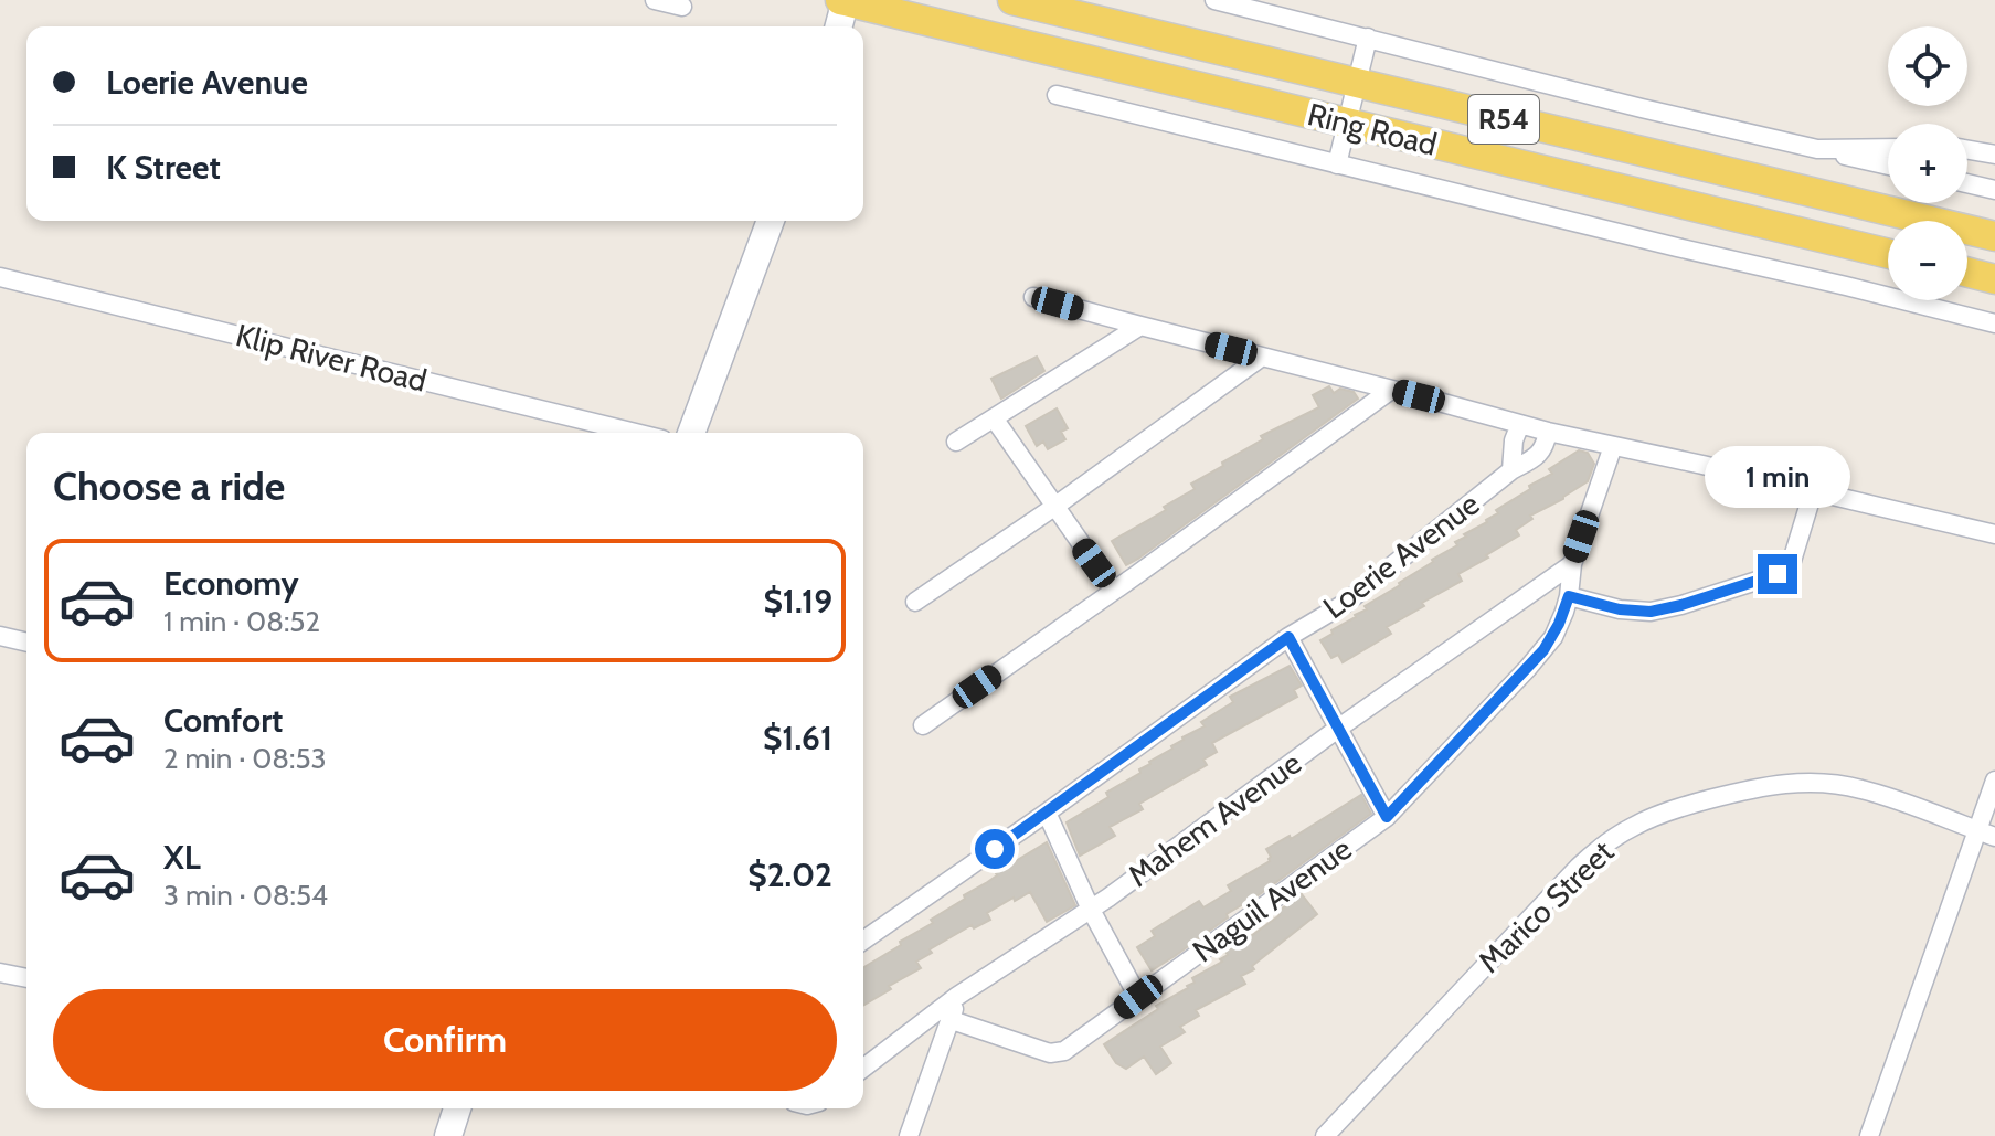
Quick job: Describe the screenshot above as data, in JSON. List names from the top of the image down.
{
  "streets": {
    "main road": ["R54", "Ring Road"],
    "street": [
      "Klip River Road",
      "Loerie Avenue",
      "Mahem Avenue",
      "Naguil Avenue",
      "Marico Street"
    ]
  },
  "crossings": [
    ["Mahem Avenue", "Naguil Avenue"]
  ],
  "page": {
    "map_buttons": ["+", "−"],
    "banner": ["Loerie Avenue", "K Street"],
    "heading": "Choose a ride",
    "bubble": "1 min",
    "list": [
      {
        "name": "Economy",
        "note": "1 min · 08:52",
        "value": "$1.19"
      },
      {
        "name": "Comfort",
        "note": "2 min · 08:53",
        "value": "$1.61"
      },
      {
        "name": "XL",
        "note": "3 min · 08:54",
        "value": "$2.02"
      }
    ],
    "buttons": "Confirm"
  }
}
